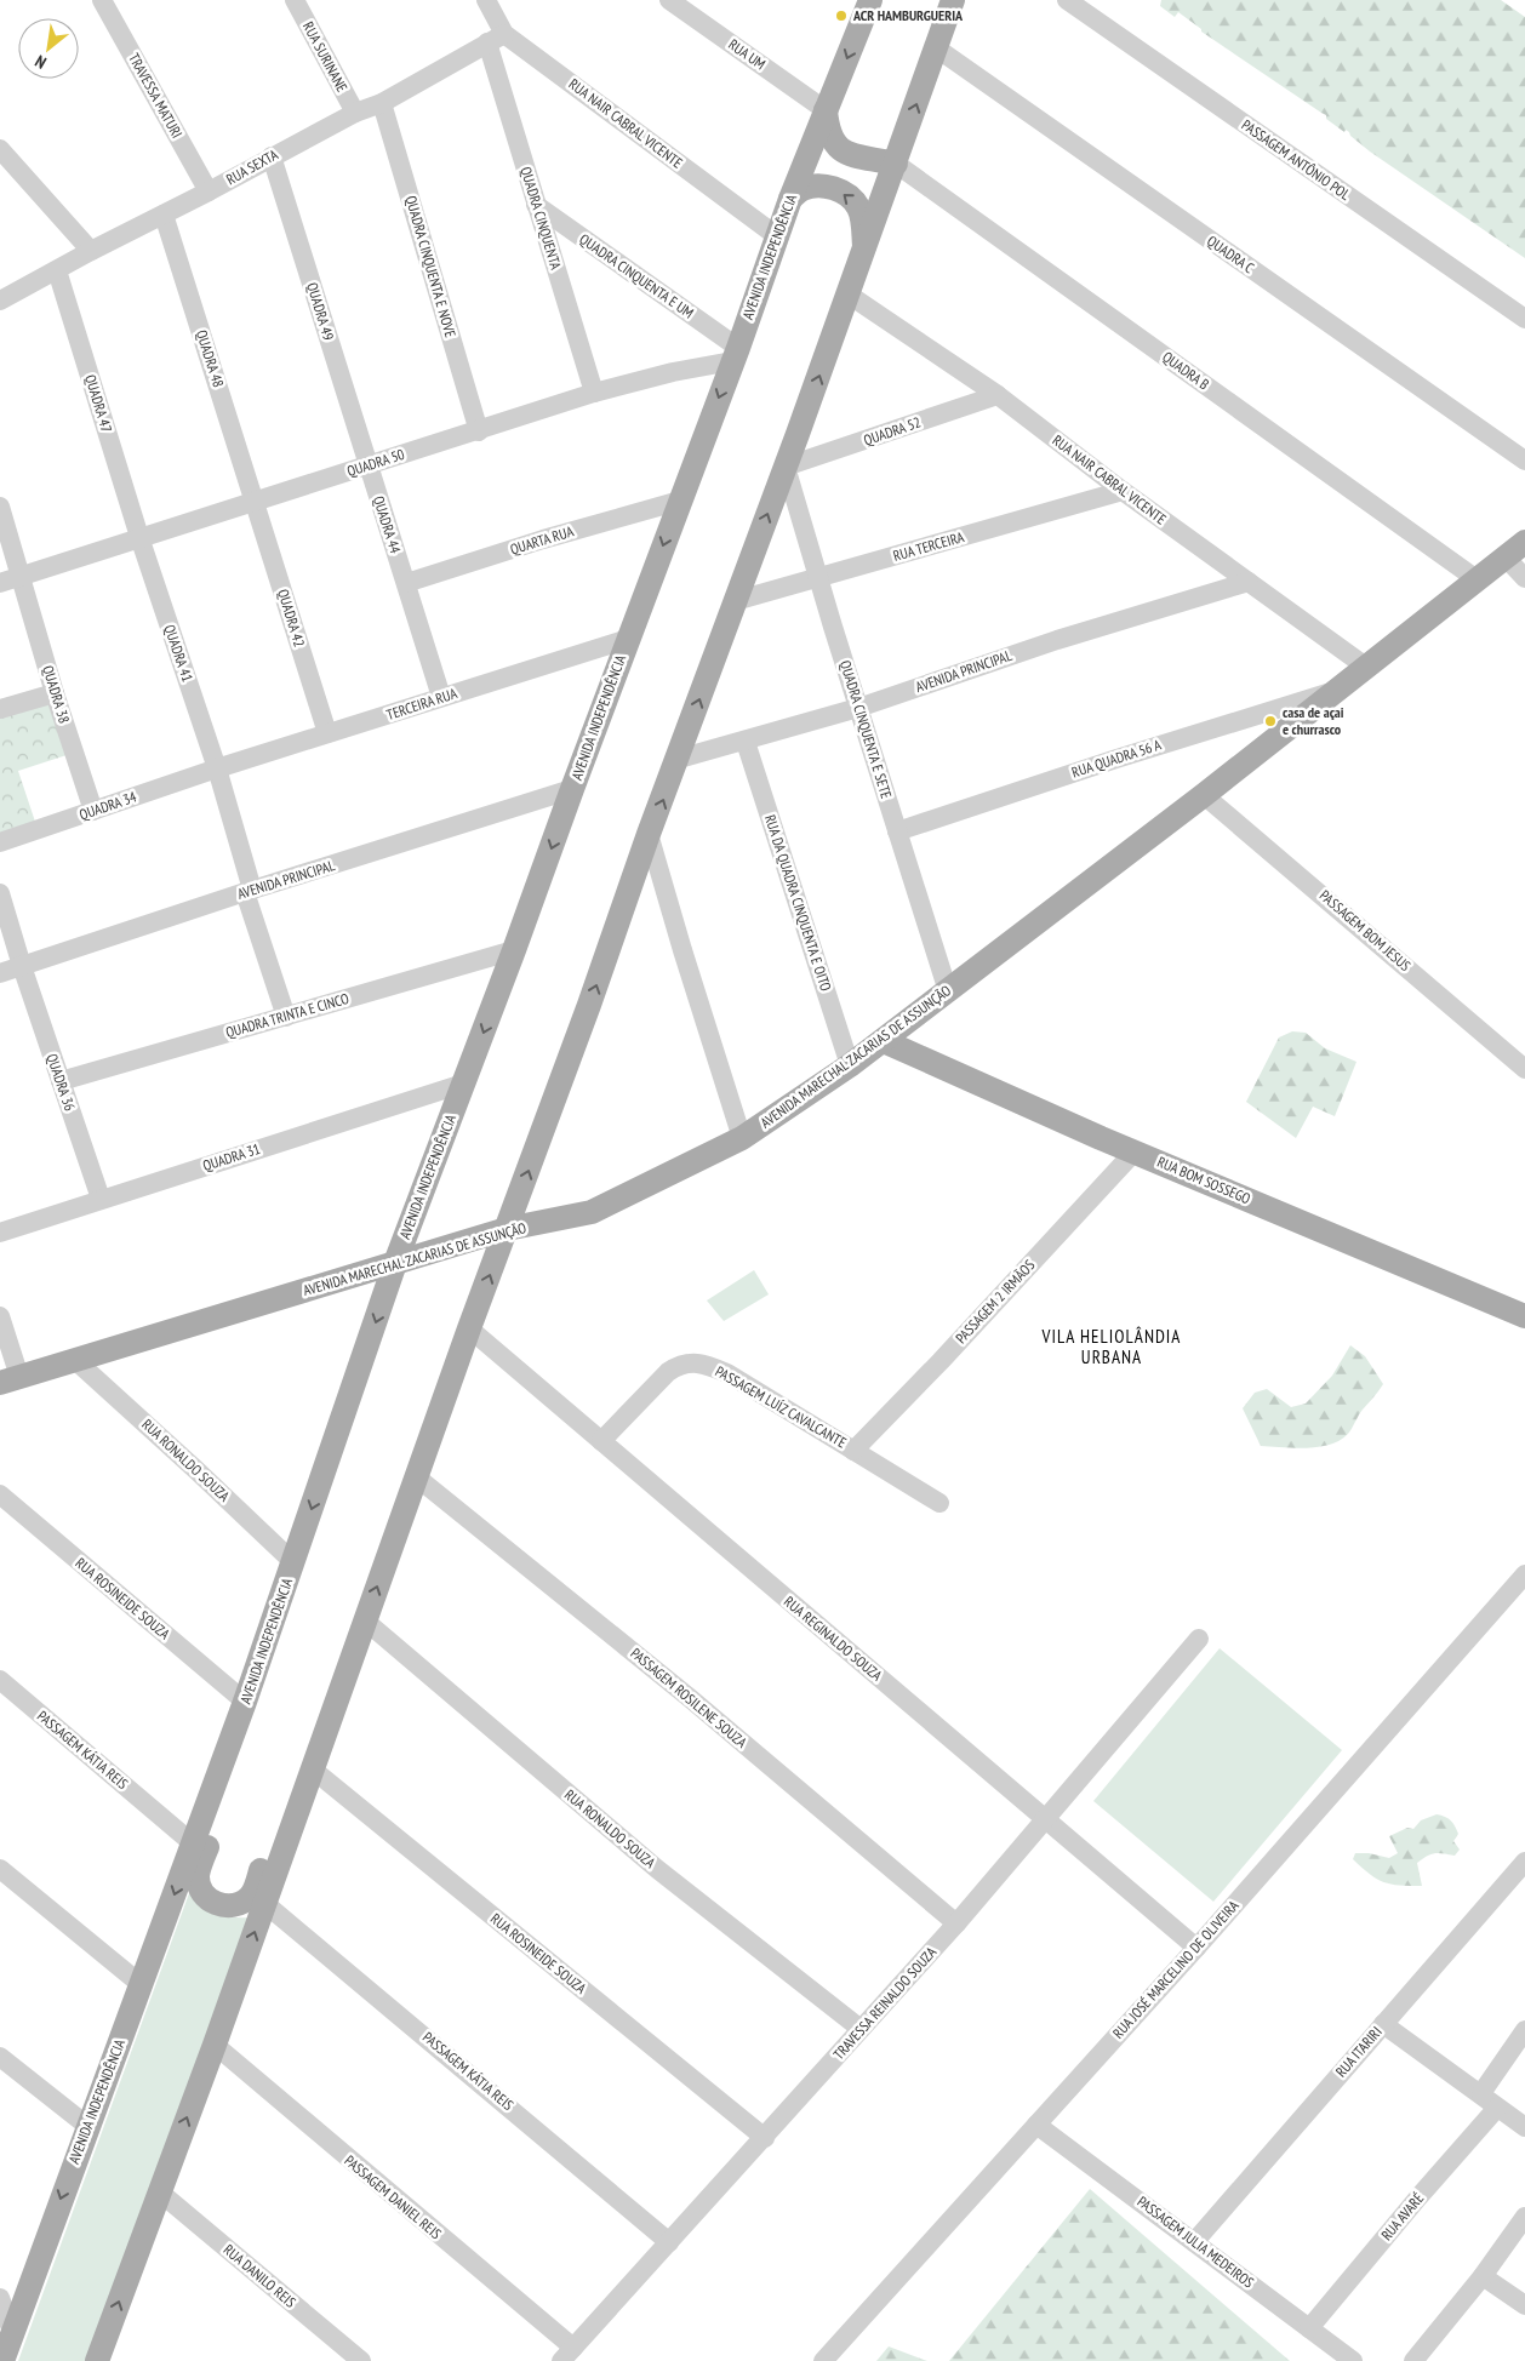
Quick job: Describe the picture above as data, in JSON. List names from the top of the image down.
{
  "streets": {
    "main road": ["AVENIDA INDEPENDÊNCIA", "AVENIDA MARECHAL ZACARIAS DE ASSUNÇÃO", "RUA BOM SOSSEGO"],
    "street": [
      "RUA UM",
      "RUA SURINANE",
      "TRAVESSA MATURI",
      "RUA NAIR CABRAL VICENTE",
      "PASSAGEM ANTÔNIO POL",
      "RUA SEXTA",
      "QUADRA CINQUENTA",
      "QUADRA C",
      "QUADRA CINQUENTA E NOVE",
      "QUADRA CINQUENTA E UM",
      "QUADRA 49",
      "QUADRA 48",
      "QUADRA B",
      "QUADRA 47",
      "QUADRA 52",
      "QUADRA 50",
      "QUADRA 44",
      "QUARTA RUA",
      "RUA TERCEIRA",
      "QUADRA 42",
      "QUADRA 41",
      "AVENIDA PRINCIPAL",
      "QUADRA 38",
      "TERCEIRA RUA",
      "QUADRA CINQUENTA E SETE",
      "RUA QUADRA 56 A",
      "QUADRA 34",
      "RUA DA QUADRA CINQUENTA E OITO",
      "PASSAGEM BOM JESUS",
      "QUADRA TRINTA E CINCO",
      "QUADRA 36",
      "QUADRA 31",
      "PASSAGEM 2 IRMÃOS",
      "PASSAGEM LUÍZ CAVALCANTE",
      "RUA RONALDO SOUZA",
      "RUA ROSINEIDE SOUZA",
      "RUA REGINALDO SOUZA",
      "PASSAGEM ROSILENE SOUZA",
      "PASSAGEM KÁTIA REIS",
      "RUA JOSÉ MARCELINO DE OLIVEIRA",
      "TRAVESSA REINALDO SOUZA",
      "RUA ITARIRI",
      "PASSAGEM DANIEL REIS",
      "RUA AVARÉ",
      "PASSAGEM JULIA MEDEIROS",
      "RUA DANILO REIS"
    ]
  },
  "crossings": [
    ["RUA UM", "AVENIDA INDEPENDÊNCIA"],
    ["RUA SURINANE", "RUA SEXTA"],
    ["TRAVESSA MATURI", "RUA SEXTA"],
    ["RUA NAIR CABRAL VICENTE", "RUA SEXTA"],
    ["RUA NAIR CABRAL VICENTE", "QUADRA CINQUENTA"],
    ["RUA NAIR CABRAL VICENTE", "AVENIDA INDEPENDÊNCIA"],
    ["RUA NAIR CABRAL VICENTE", "QUADRA 52"],
    ["RUA NAIR CABRAL VICENTE", "RUA TERCEIRA"],
    ["RUA NAIR CABRAL VICENTE", "AVENIDA PRINCIPAL"],
    ["RUA NAIR CABRAL VICENTE", "AVENIDA MARECHAL ZACARIAS DE ASSUNÇÃO"],
    ["RUA SEXTA", "QUADRA CINQUENTA"],
    ["RUA SEXTA", "QUADRA CINQUENTA E NOVE"],
    ["RUA SEXTA", "QUADRA 49"],
    ["RUA SEXTA", "QUADRA 48"],
    ["RUA SEXTA", "QUADRA 47"],
    ["QUADRA CINQUENTA", "QUADRA CINQUENTA E UM"],
    ["QUADRA CINQUENTA", "QUADRA 50"],
    ["AVENIDA INDEPENDÊNCIA", "QUADRA CINQUENTA E UM"],
    ["AVENIDA INDEPENDÊNCIA", "QUADRA 50"],
    ["AVENIDA INDEPENDÊNCIA", "QUARTA RUA"],
    ["AVENIDA INDEPENDÊNCIA", "AVENIDA PRINCIPAL"],
    ["AVENIDA INDEPENDÊNCIA", "TERCEIRA RUA"],
    ["AVENIDA INDEPENDÊNCIA", "QUADRA TRINTA E CINCO"],
    ["AVENIDA INDEPENDÊNCIA", "AVENIDA MARECHAL ZACARIAS DE ASSUNÇÃO"],
    ["AVENIDA INDEPENDÊNCIA", "QUADRA 31"],
    ["AVENIDA INDEPENDÊNCIA", "RUA RONALDO SOUZA"],
    ["AVENIDA INDEPENDÊNCIA", "RUA ROSINEIDE SOUZA"],
    ["AVENIDA INDEPENDÊNCIA", "PASSAGEM KÁTIA REIS"],
    ["QUADRA CINQUENTA E NOVE", "QUADRA 50"],
    ["QUADRA CINQUENTA E UM", "QUADRA 50"],
    ["QUADRA 49", "QUADRA 50"],
    ["QUADRA 49", "QUADRA 44"],
    ["QUADRA 48", "QUADRA 50"],
    ["QUADRA 48", "QUADRA 42"],
    ["QUADRA B", "AVENIDA MARECHAL ZACARIAS DE ASSUNÇÃO"],
    ["QUADRA 47", "QUADRA 50"],
    ["QUADRA 47", "QUADRA 41"],
    ["QUADRA 52", "QUADRA CINQUENTA E SETE"],
    ["QUADRA 50", "QUADRA 44"],
    ["QUADRA 50", "QUADRA 42"],
    ["QUADRA 50", "QUADRA 41"],
    ["QUADRA 50", "QUADRA 38"],
    ["QUADRA 44", "QUARTA RUA"],
    ["QUADRA 44", "TERCEIRA RUA"],
    ["RUA TERCEIRA", "QUADRA CINQUENTA E SETE"],
    ["QUADRA 42", "TERCEIRA RUA"],
    ["QUADRA 41", "AVENIDA PRINCIPAL"],
    ["QUADRA 41", "TERCEIRA RUA"],
    ["QUADRA 41", "QUADRA 34"],
    ["AVENIDA PRINCIPAL", "QUADRA CINQUENTA E SETE"],
    ["AVENIDA PRINCIPAL", "RUA DA QUADRA CINQUENTA E OITO"],
    ["AVENIDA PRINCIPAL", "QUADRA 36"],
    ["QUADRA 38", "QUADRA 34"],
    ["TERCEIRA RUA", "QUADRA 34"],
    ["QUADRA CINQUENTA E SETE", "RUA QUADRA 56 A"],
    ["QUADRA CINQUENTA E SETE", "AVENIDA MARECHAL ZACARIAS DE ASSUNÇÃO"],
    ["RUA QUADRA 56 A", "AVENIDA MARECHAL ZACARIAS DE ASSUNÇÃO"],
    ["RUA DA QUADRA CINQUENTA E OITO", "AVENIDA MARECHAL ZACARIAS DE ASSUNÇÃO"],
    ["PASSAGEM BOM JESUS", "AVENIDA MARECHAL ZACARIAS DE ASSUNÇÃO"],
    ["QUADRA TRINTA E CINCO", "QUADRA 36"],
    ["AVENIDA MARECHAL ZACARIAS DE ASSUNÇÃO", "RUA BOM SOSSEGO"],
    ["AVENIDA MARECHAL ZACARIAS DE ASSUNÇÃO", "RUA RONALDO SOUZA"],
    ["QUADRA 36", "QUADRA 31"],
    ["RUA BOM SOSSEGO", "PASSAGEM 2 IRMÃOS"],
    ["PASSAGEM 2 IRMÃOS", "PASSAGEM LUÍZ CAVALCANTE"],
    ["PASSAGEM LUÍZ CAVALCANTE", "RUA REGINALDO SOUZA"],
    ["RUA RONALDO SOUZA", "TRAVESSA REINALDO SOUZA"],
    ["RUA ROSINEIDE SOUZA", "TRAVESSA REINALDO SOUZA"],
    ["RUA REGINALDO SOUZA", "RUA JOSÉ MARCELINO DE OLIVEIRA"],
    ["RUA REGINALDO SOUZA", "TRAVESSA REINALDO SOUZA"],
    ["PASSAGEM ROSILENE SOUZA", "TRAVESSA REINALDO SOUZA"],
    ["PASSAGEM KÁTIA REIS", "TRAVESSA REINALDO SOUZA"],
    ["RUA JOSÉ MARCELINO DE OLIVEIRA", "PASSAGEM JULIA MEDEIROS"],
    ["TRAVESSA REINALDO SOUZA", "PASSAGEM DANIEL REIS"],
    ["RUA ITARIRI", "PASSAGEM JULIA MEDEIROS"],
    ["RUA AVARÉ", "PASSAGEM JULIA MEDEIROS"]
  ],
  "districts": ["VILA HELIOLÂNDIA URBANA"],
  "places": ["ACR HAMBURGUERIA", "casa de açai e churrasco"],
  "north": "bottom left"
}
